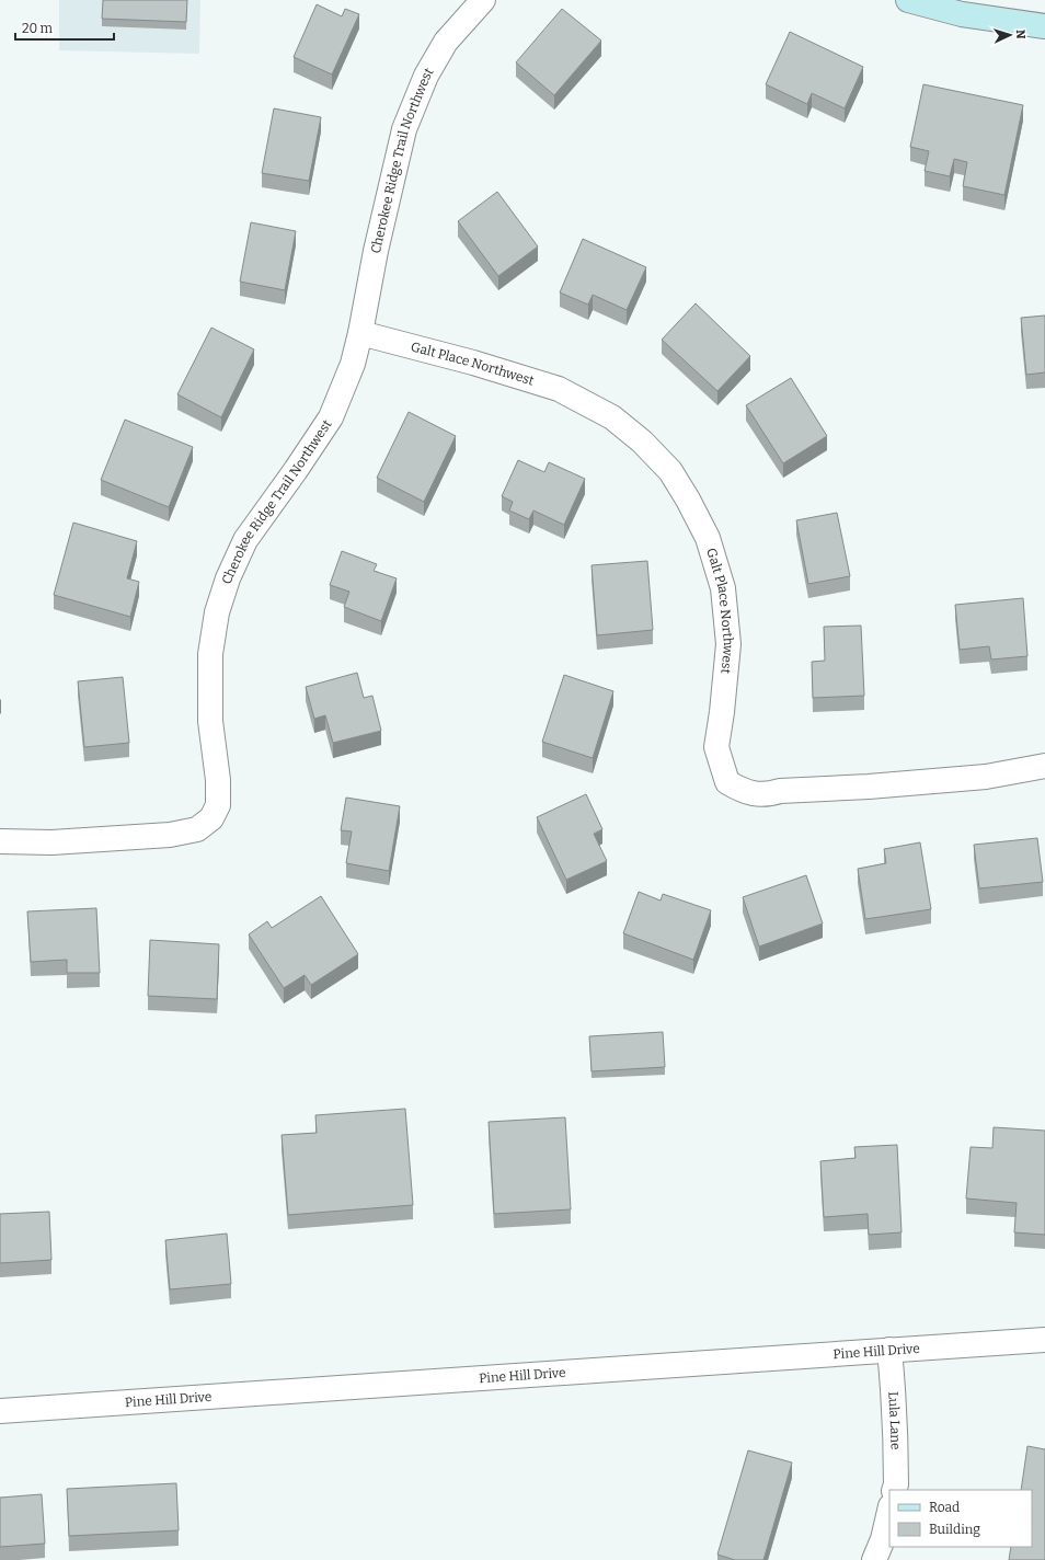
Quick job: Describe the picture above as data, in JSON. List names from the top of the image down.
{
  "streets": {
    "street": [
      "Cherokee Ridge Trail Northwest",
      "Galt Place Northwest",
      "Pine Hill Drive",
      "Lula Lane"
    ]
  },
  "crossings": [
    ["Cherokee Ridge Trail Northwest", "Galt Place Northwest"],
    ["Pine Hill Drive", "Lula Lane"]
  ],
  "legend": ["Road", "Building"],
  "scale_bar": "20 m",
  "north": "right"
}
